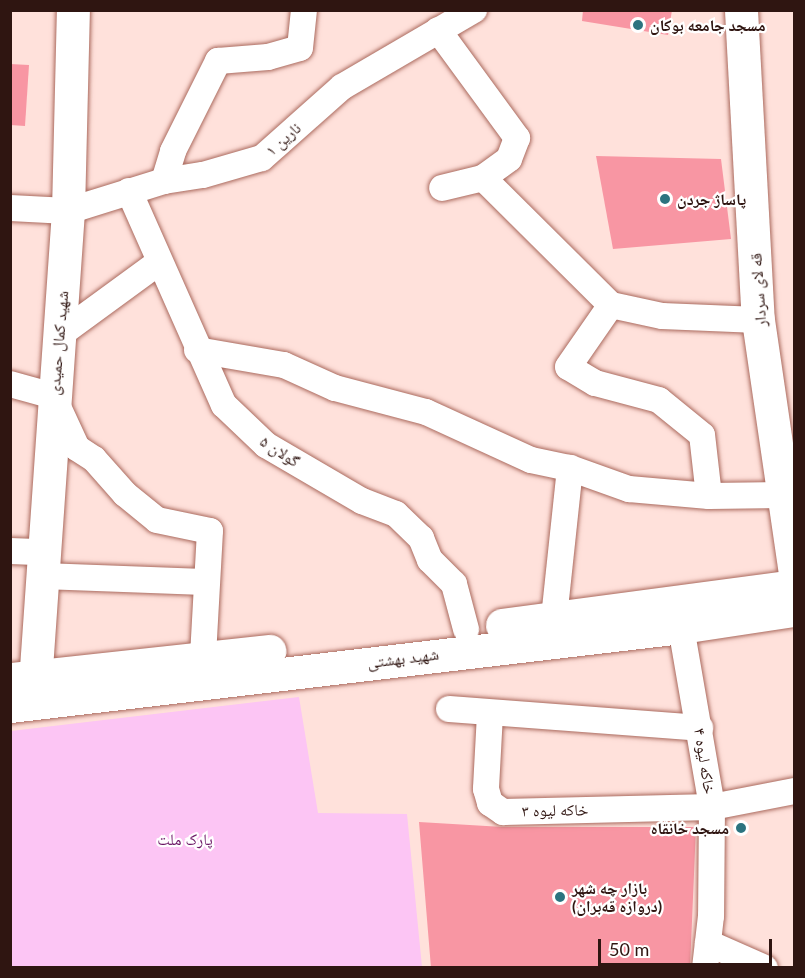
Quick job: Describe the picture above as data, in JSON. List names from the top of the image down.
{
  "streets": {
    "main road": ["قه لای سردار", "شهید کمال حمیدی", "شهید بهشتی"],
    "street": [
      "نارین ۱",
      "گولان ۵",
      "خاکه لیوه ۴",
      "خاکه لیوه ۳"
    ]
  },
  "crossings": [
    ["نارین ۱", "شهید کمال حمیدی"],
    ["نارین ۱", "گولان ۵"],
    ["شهید کمال حمیدی", "شهید بهشتی"],
    ["گولان ۵", "شهید بهشتی"],
    ["شهید بهشتی", "خاکه لیوه ۴"],
    ["خاکه لیوه ۴", "خاکه لیوه ۳"]
  ],
  "parks": ["پارک ملت"],
  "places": [
    "مسجد جامعه بوکان",
    "پاساژ جردن",
    "مسجد خانقاه",
    "بازار چه شهر (دروازه قه‌بران)"
  ],
  "scale_bar": "50 m"
}
